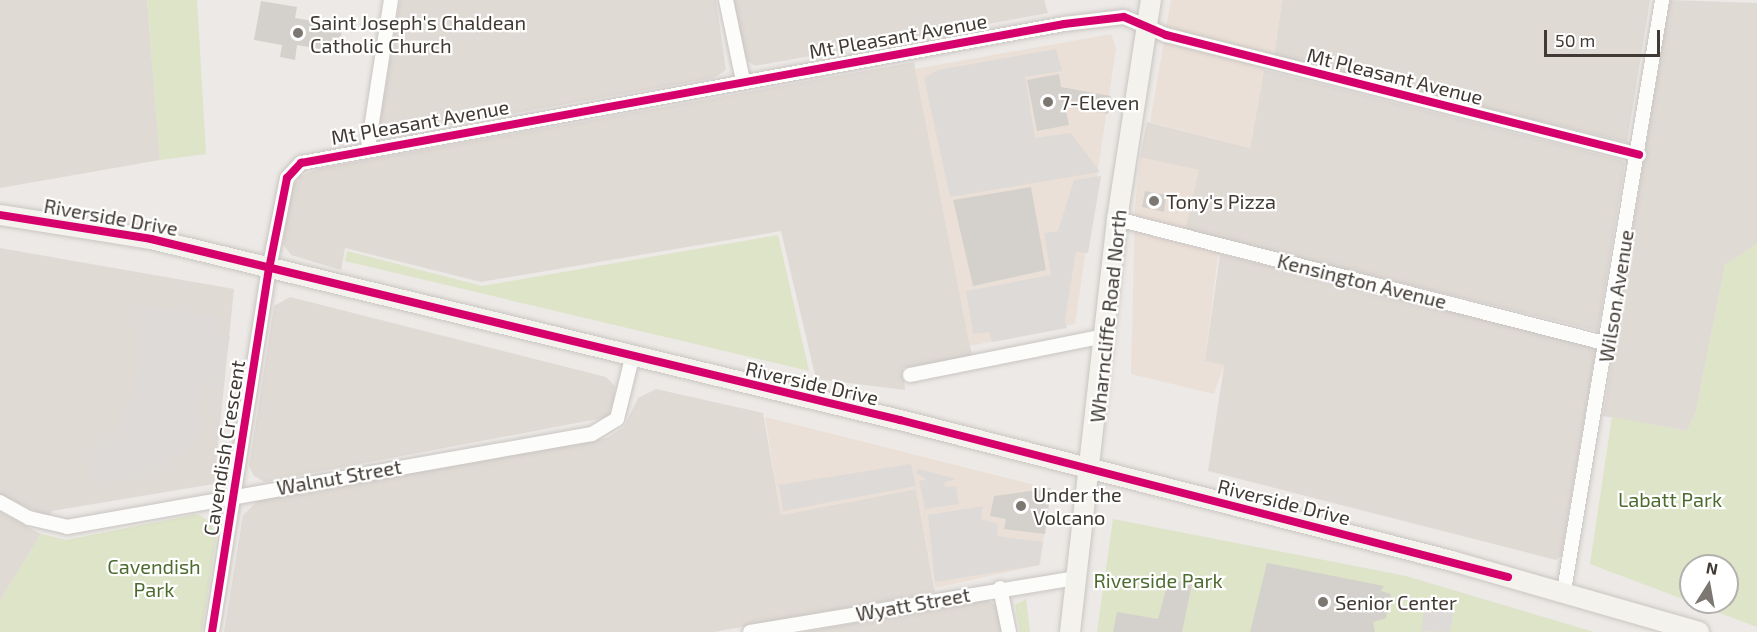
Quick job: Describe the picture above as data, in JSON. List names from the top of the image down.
{
  "streets": {
    "main road": ["Riverside Drive", "Wharncliffe Road North"],
    "street": [
      "Mt Pleasant Avenue",
      "Kensington Avenue",
      "Wilson Avenue",
      "Cavendish Crescent",
      "Walnut Street",
      "Wyatt Street"
    ]
  },
  "crossings": [
    ["Mt Pleasant Avenue", "Riverside Drive"],
    ["Mt Pleasant Avenue", "Wilson Avenue"],
    ["Mt Pleasant Avenue", "Wharncliffe Road North"],
    ["Mt Pleasant Avenue", "Cavendish Crescent"],
    ["Riverside Drive", "Wilson Avenue"],
    ["Riverside Drive", "Wharncliffe Road North"],
    ["Riverside Drive", "Cavendish Crescent"],
    ["Riverside Drive", "Walnut Street"],
    ["Kensington Avenue", "Wilson Avenue"],
    ["Kensington Avenue", "Wharncliffe Road North"],
    ["Wharncliffe Road North", "Wyatt Street"],
    ["Cavendish Crescent", "Walnut Street"]
  ],
  "parks": ["Labatt Park", "Cavendish Park", "Riverside Park"],
  "places": [
    "Saint Joseph's Chaldean Catholic Church",
    "7-Eleven",
    "Tony's Pizza",
    "Under the Volcano",
    "Senior Center"
  ],
  "scale_bar": "50 m",
  "north": "top"
}
